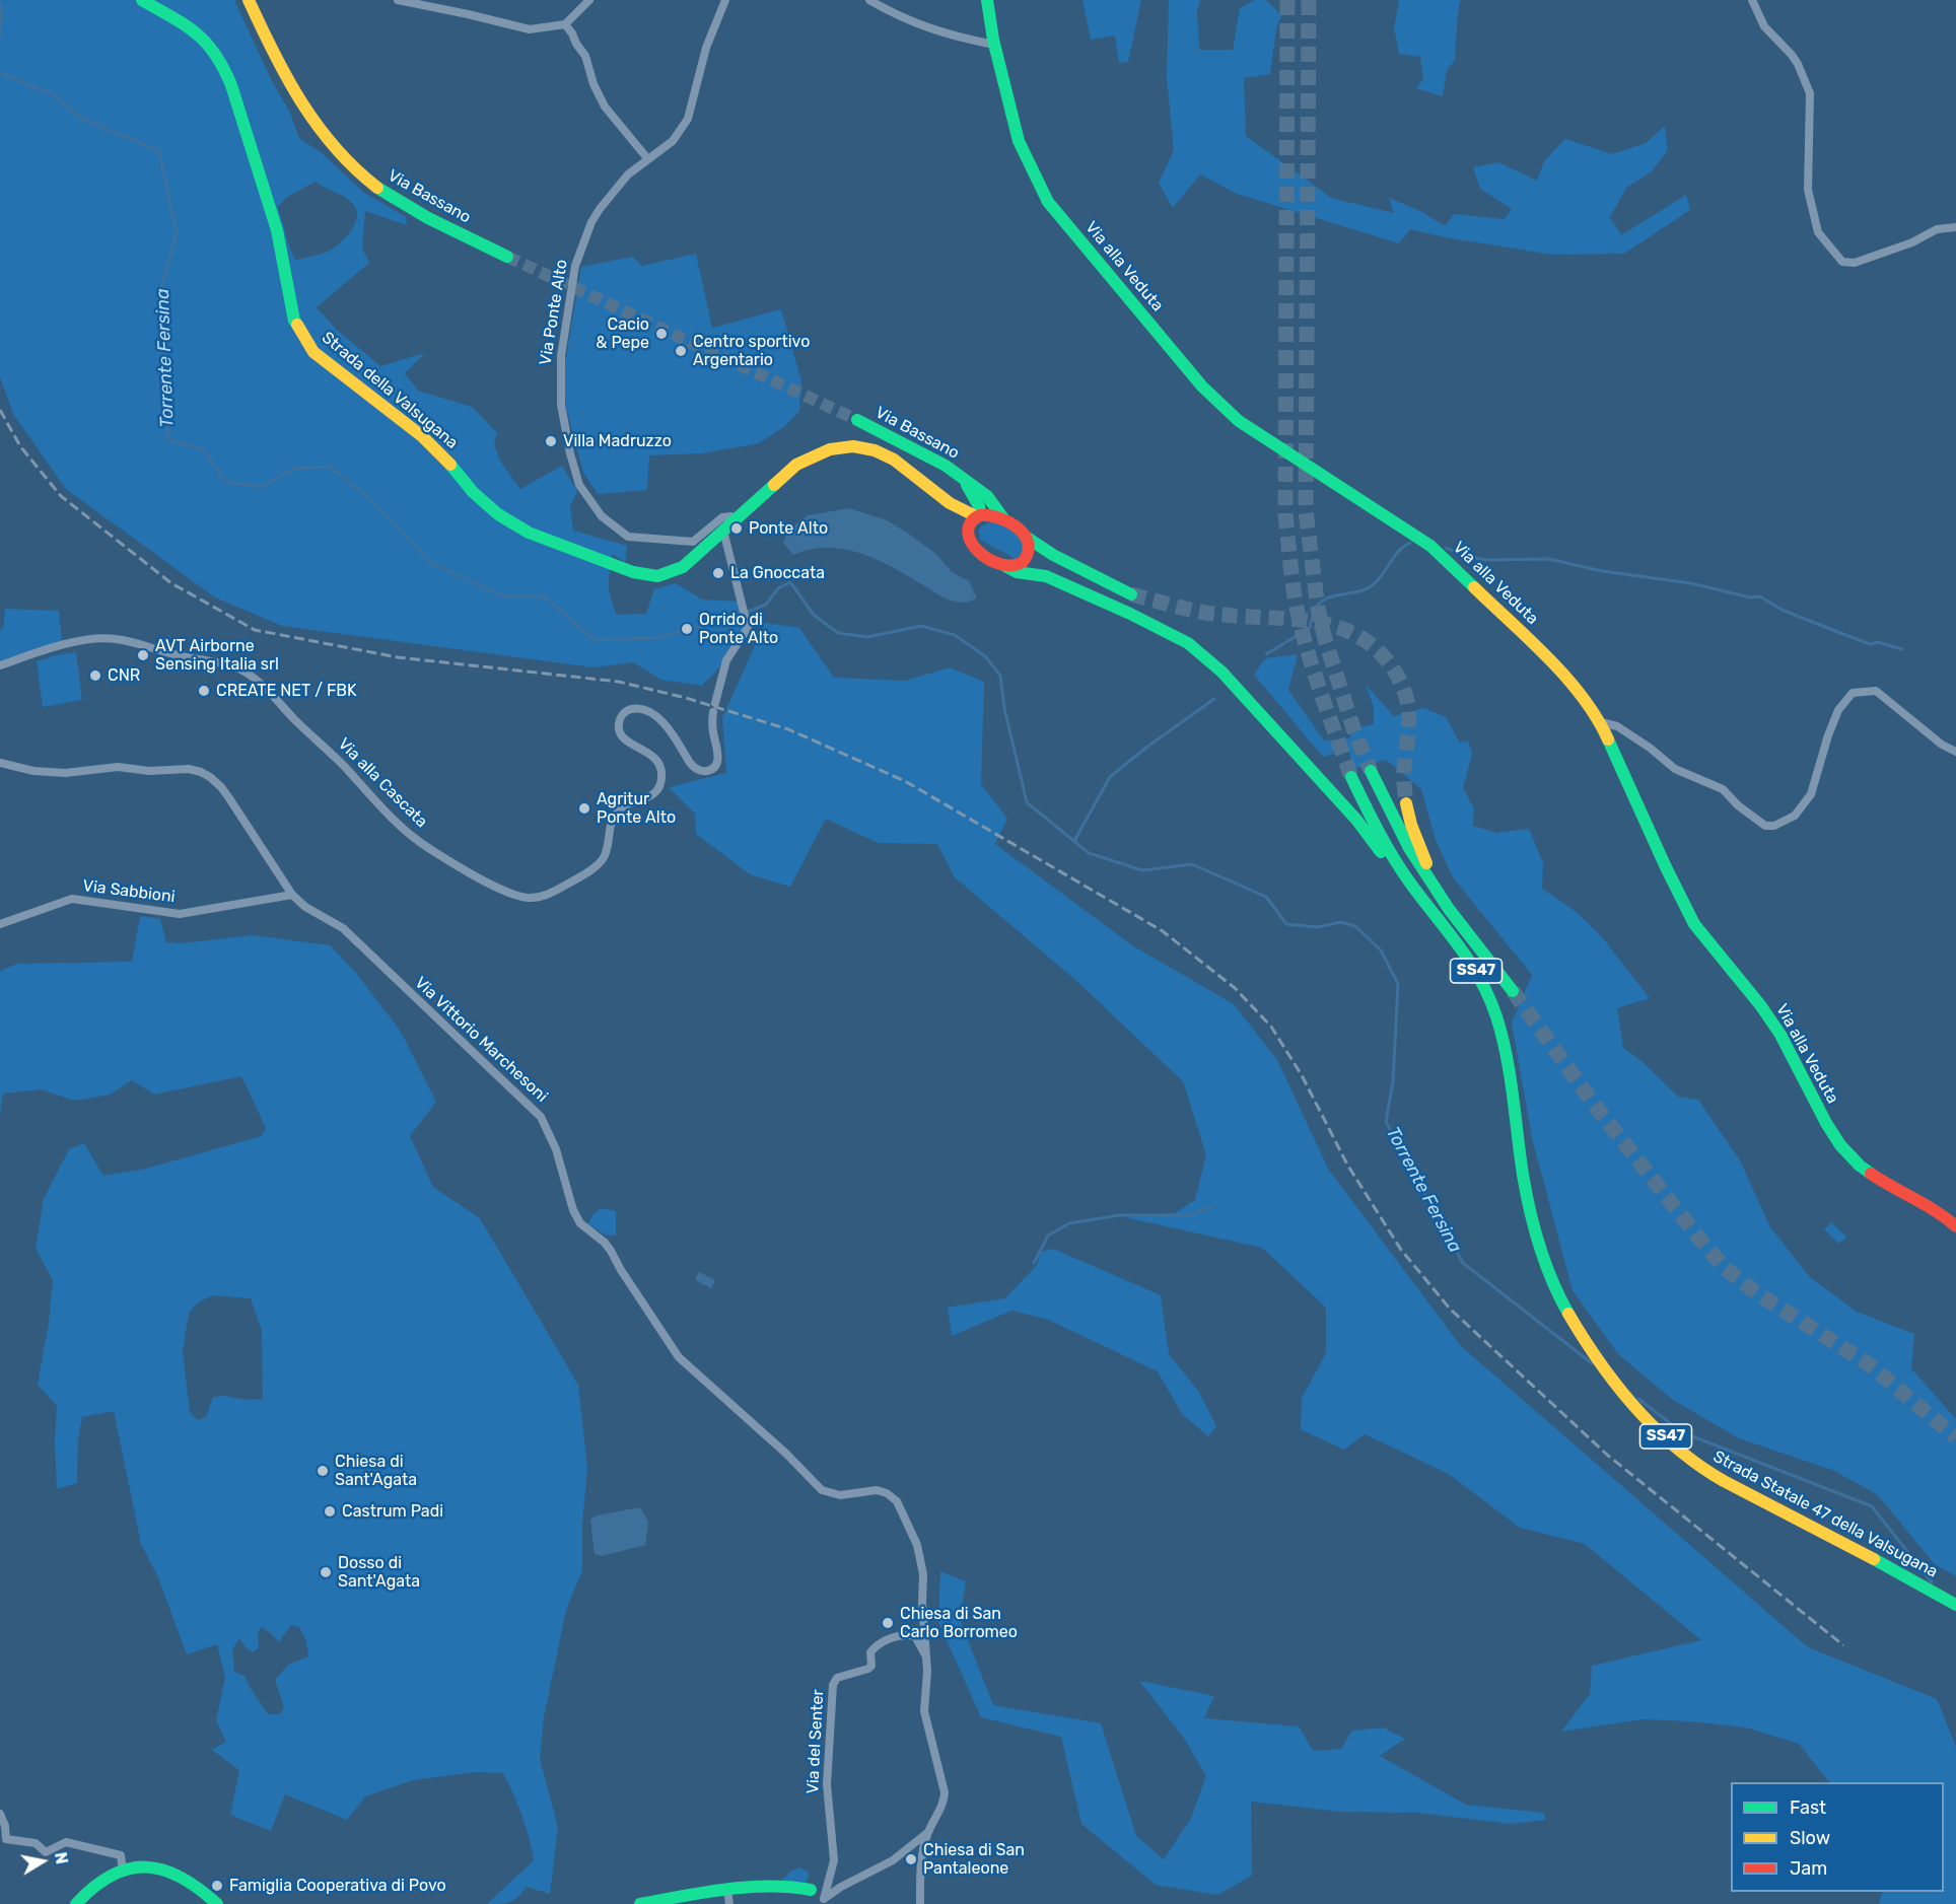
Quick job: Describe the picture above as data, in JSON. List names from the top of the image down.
{
  "streets": {
    "main road": [
      "Via Bassano",
      "Via alla Veduta",
      "Strada della Valsugana",
      "SS47",
      "Strada Statale 47 della Valsugana"
    ],
    "street": [
      "Via Ponte Alto",
      "Via alla Cascata",
      "Via Sabbioni",
      "Via Vittorio Marchesoni",
      "Via del Senter"
    ]
  },
  "crossings": [
    ["Via Bassano", "Strada della Valsugana"],
    ["Via Ponte Alto", "Strada della Valsugana"],
    ["Strada della Valsugana", "Strada Statale 47 della Valsugana"],
    ["Via Sabbioni", "Via Vittorio Marchesoni"],
    ["Via Vittorio Marchesoni", "Via del Senter"]
  ],
  "water": ["Torrente Fersina"],
  "places": [
    "Cacio & Pepe",
    "Centro sportivo Argentario",
    "Villa Madruzzo",
    "Ponte Alto",
    "La Gnoccata",
    "Orrido di Ponte Alto",
    "AVT Airborne Sensing Italia srl",
    "CNR",
    "CREATE NET / FBK",
    "Agritur Ponte Alto",
    "Chiesa di Sant'Agata",
    "Castrum Padi",
    "Dosso di Sant'Agata",
    "Chiesa di San Carlo Borromeo",
    "Chiesa di San Pantaleone",
    "Famiglia Cooperativa di Povo"
  ],
  "legend": ["Fast", "Slow", "Jam"],
  "north": "right"
}
